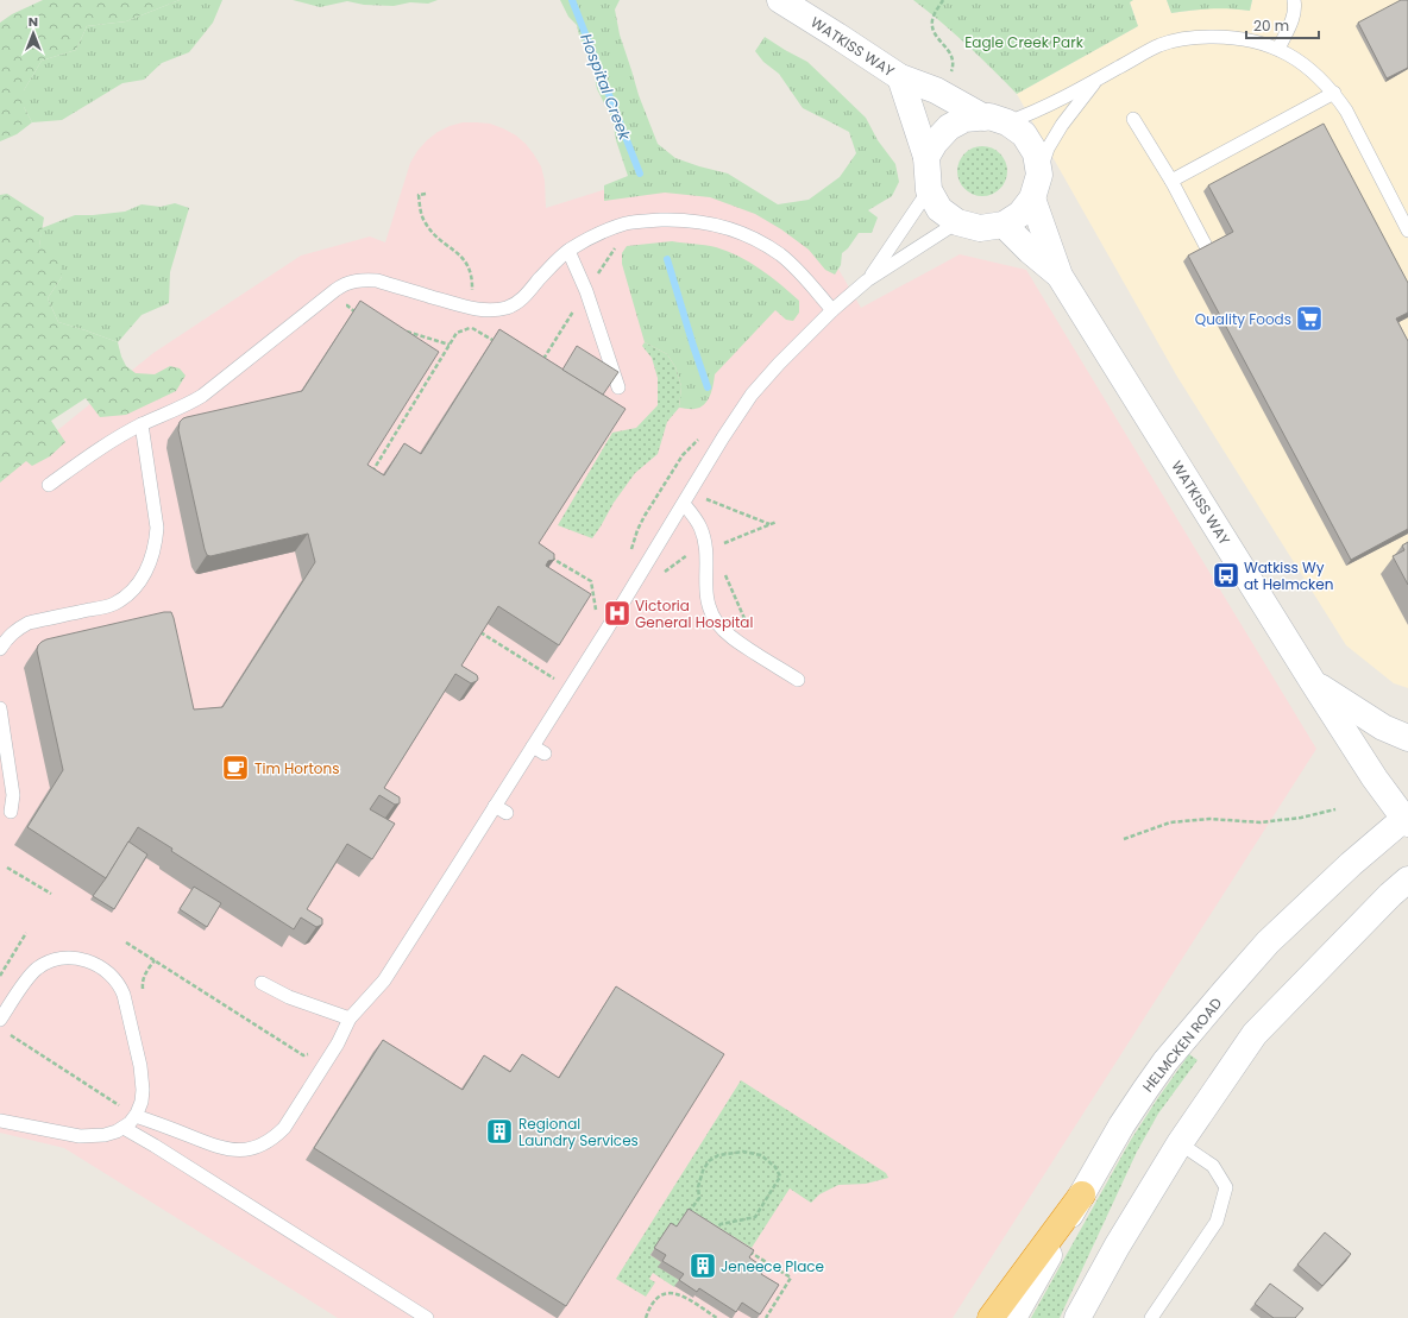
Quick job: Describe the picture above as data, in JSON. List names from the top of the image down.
{
  "streets": {
    "street": ["WATKISS WAY", "HELMCKEN ROAD"]
  },
  "crossings": [
    ["WATKISS WAY", "HELMCKEN ROAD"]
  ],
  "water": ["Hospital Creek"],
  "parks": ["Eagle Creek Park"],
  "places": {
    "supermarket": ["Quality Foods"],
    "bus stop": ["Watkiss Wy at Helmcken"],
    "hospital": ["Victoria General Hospital"],
    "cafe": ["Tim Hortons"],
    "building": ["Regional Laundry Services", "Jeneece Place"]
  },
  "scale_bar": "20 m",
  "north": "top"
}
